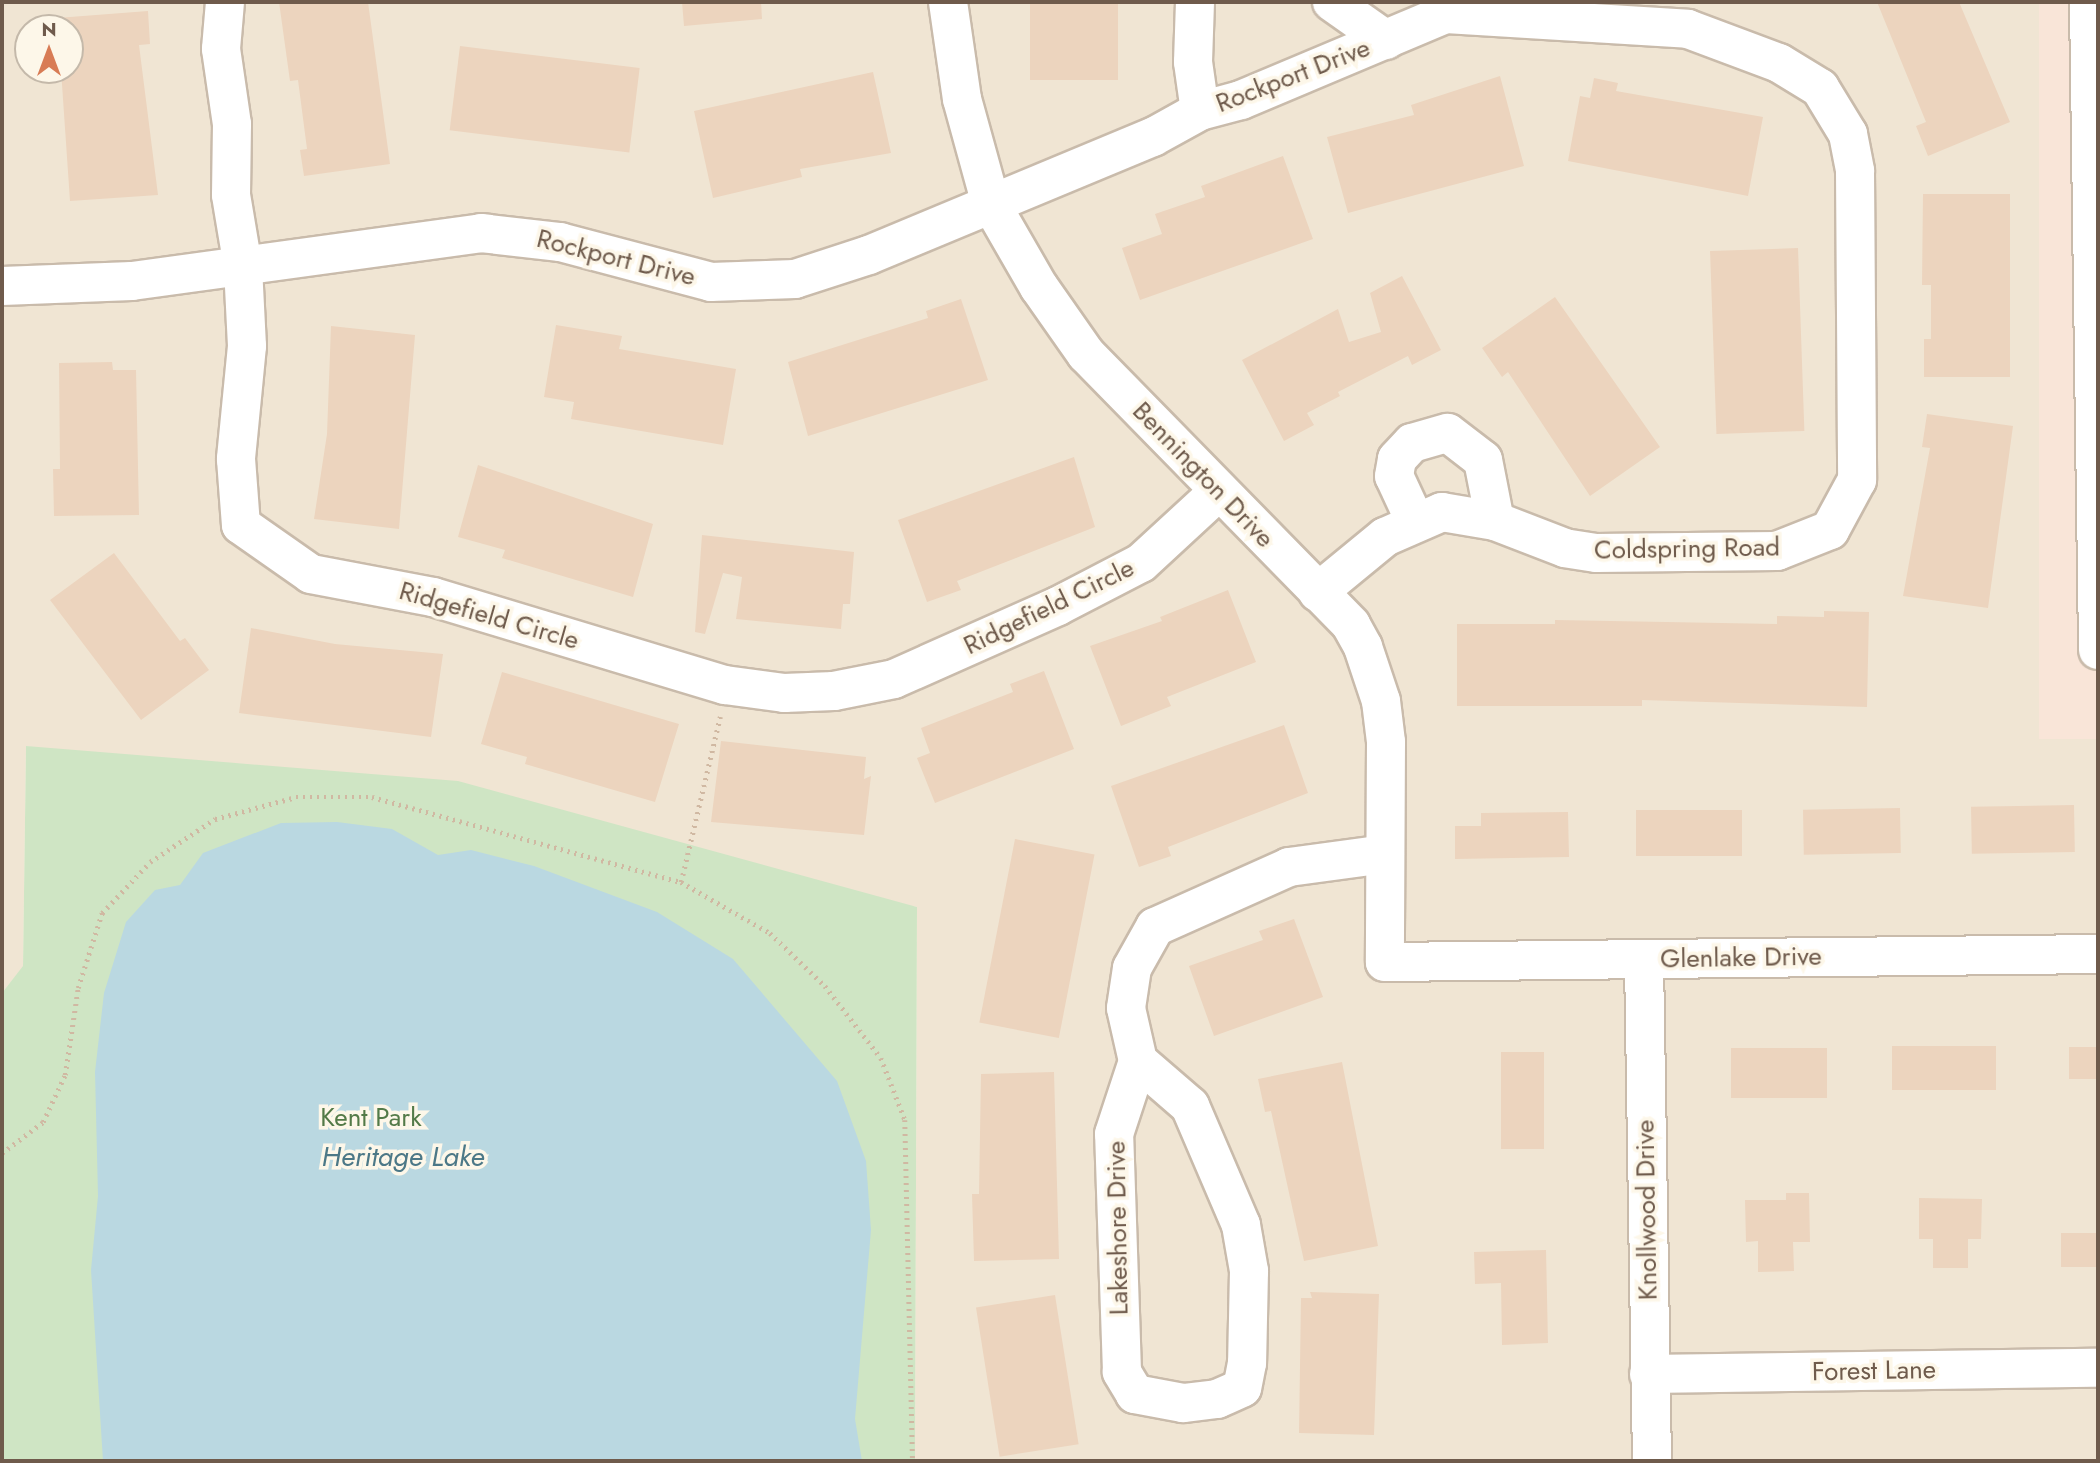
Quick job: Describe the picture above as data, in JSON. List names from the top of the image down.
{
  "streets": {
    "street": [
      "Rockport Drive",
      "Bennington Drive",
      "Coldspring Road",
      "Ridgefield Circle",
      "Glenlake Drive",
      "Knollwood Drive",
      "Lakeshore Drive",
      "Forest Lane"
    ]
  },
  "crossings": [
    ["Rockport Drive", "Bennington Drive"],
    ["Rockport Drive", "Coldspring Road"],
    ["Rockport Drive", "Ridgefield Circle"],
    ["Bennington Drive", "Coldspring Road"],
    ["Bennington Drive", "Ridgefield Circle"],
    ["Bennington Drive", "Glenlake Drive"],
    ["Glenlake Drive", "Knollwood Drive"],
    ["Knollwood Drive", "Forest Lane"]
  ],
  "water": ["Heritage Lake"],
  "parks": ["Kent Park"],
  "north": "top"
}
